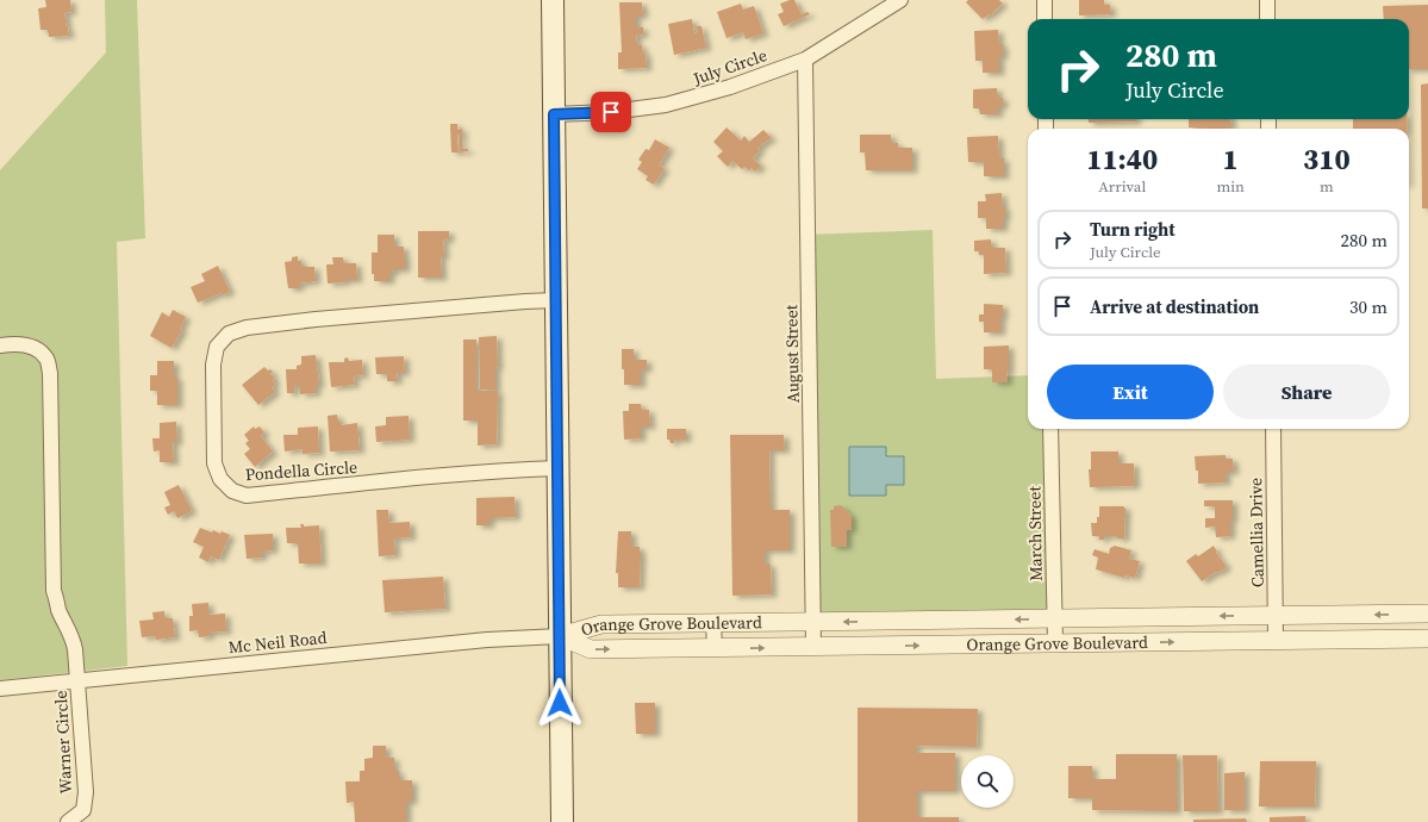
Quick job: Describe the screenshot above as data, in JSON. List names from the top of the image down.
{
  "streets": {
    "street": [
      "July Circle",
      "August Street",
      "Pondella Circle",
      "Camellia Drive",
      "March Street",
      "Orange Grove Boulevard",
      "Mc Neil Road",
      "Warner Circle"
    ]
  },
  "crossings": [
    ["July Circle", "August Street"],
    ["August Street", "Orange Grove Boulevard"],
    ["Camellia Drive", "Orange Grove Boulevard"],
    ["March Street", "Orange Grove Boulevard"],
    ["Orange Grove Boulevard", "Mc Neil Road"],
    ["Mc Neil Road", "Warner Circle"]
  ],
  "page": {
    "turn": ["280 m", "July Circle"],
    "eta": [
      "11:40",
      "Arrival",
      "1",
      "min",
      "310",
      "m"
    ],
    "list": [
      {
        "name": "Turn right",
        "note": "July Circle",
        "value": "280 m"
      },
      {
        "name": "Arrive at destination",
        "value": "30 m"
      }
    ],
    "buttons": ["Exit", "Share"]
  }
}
